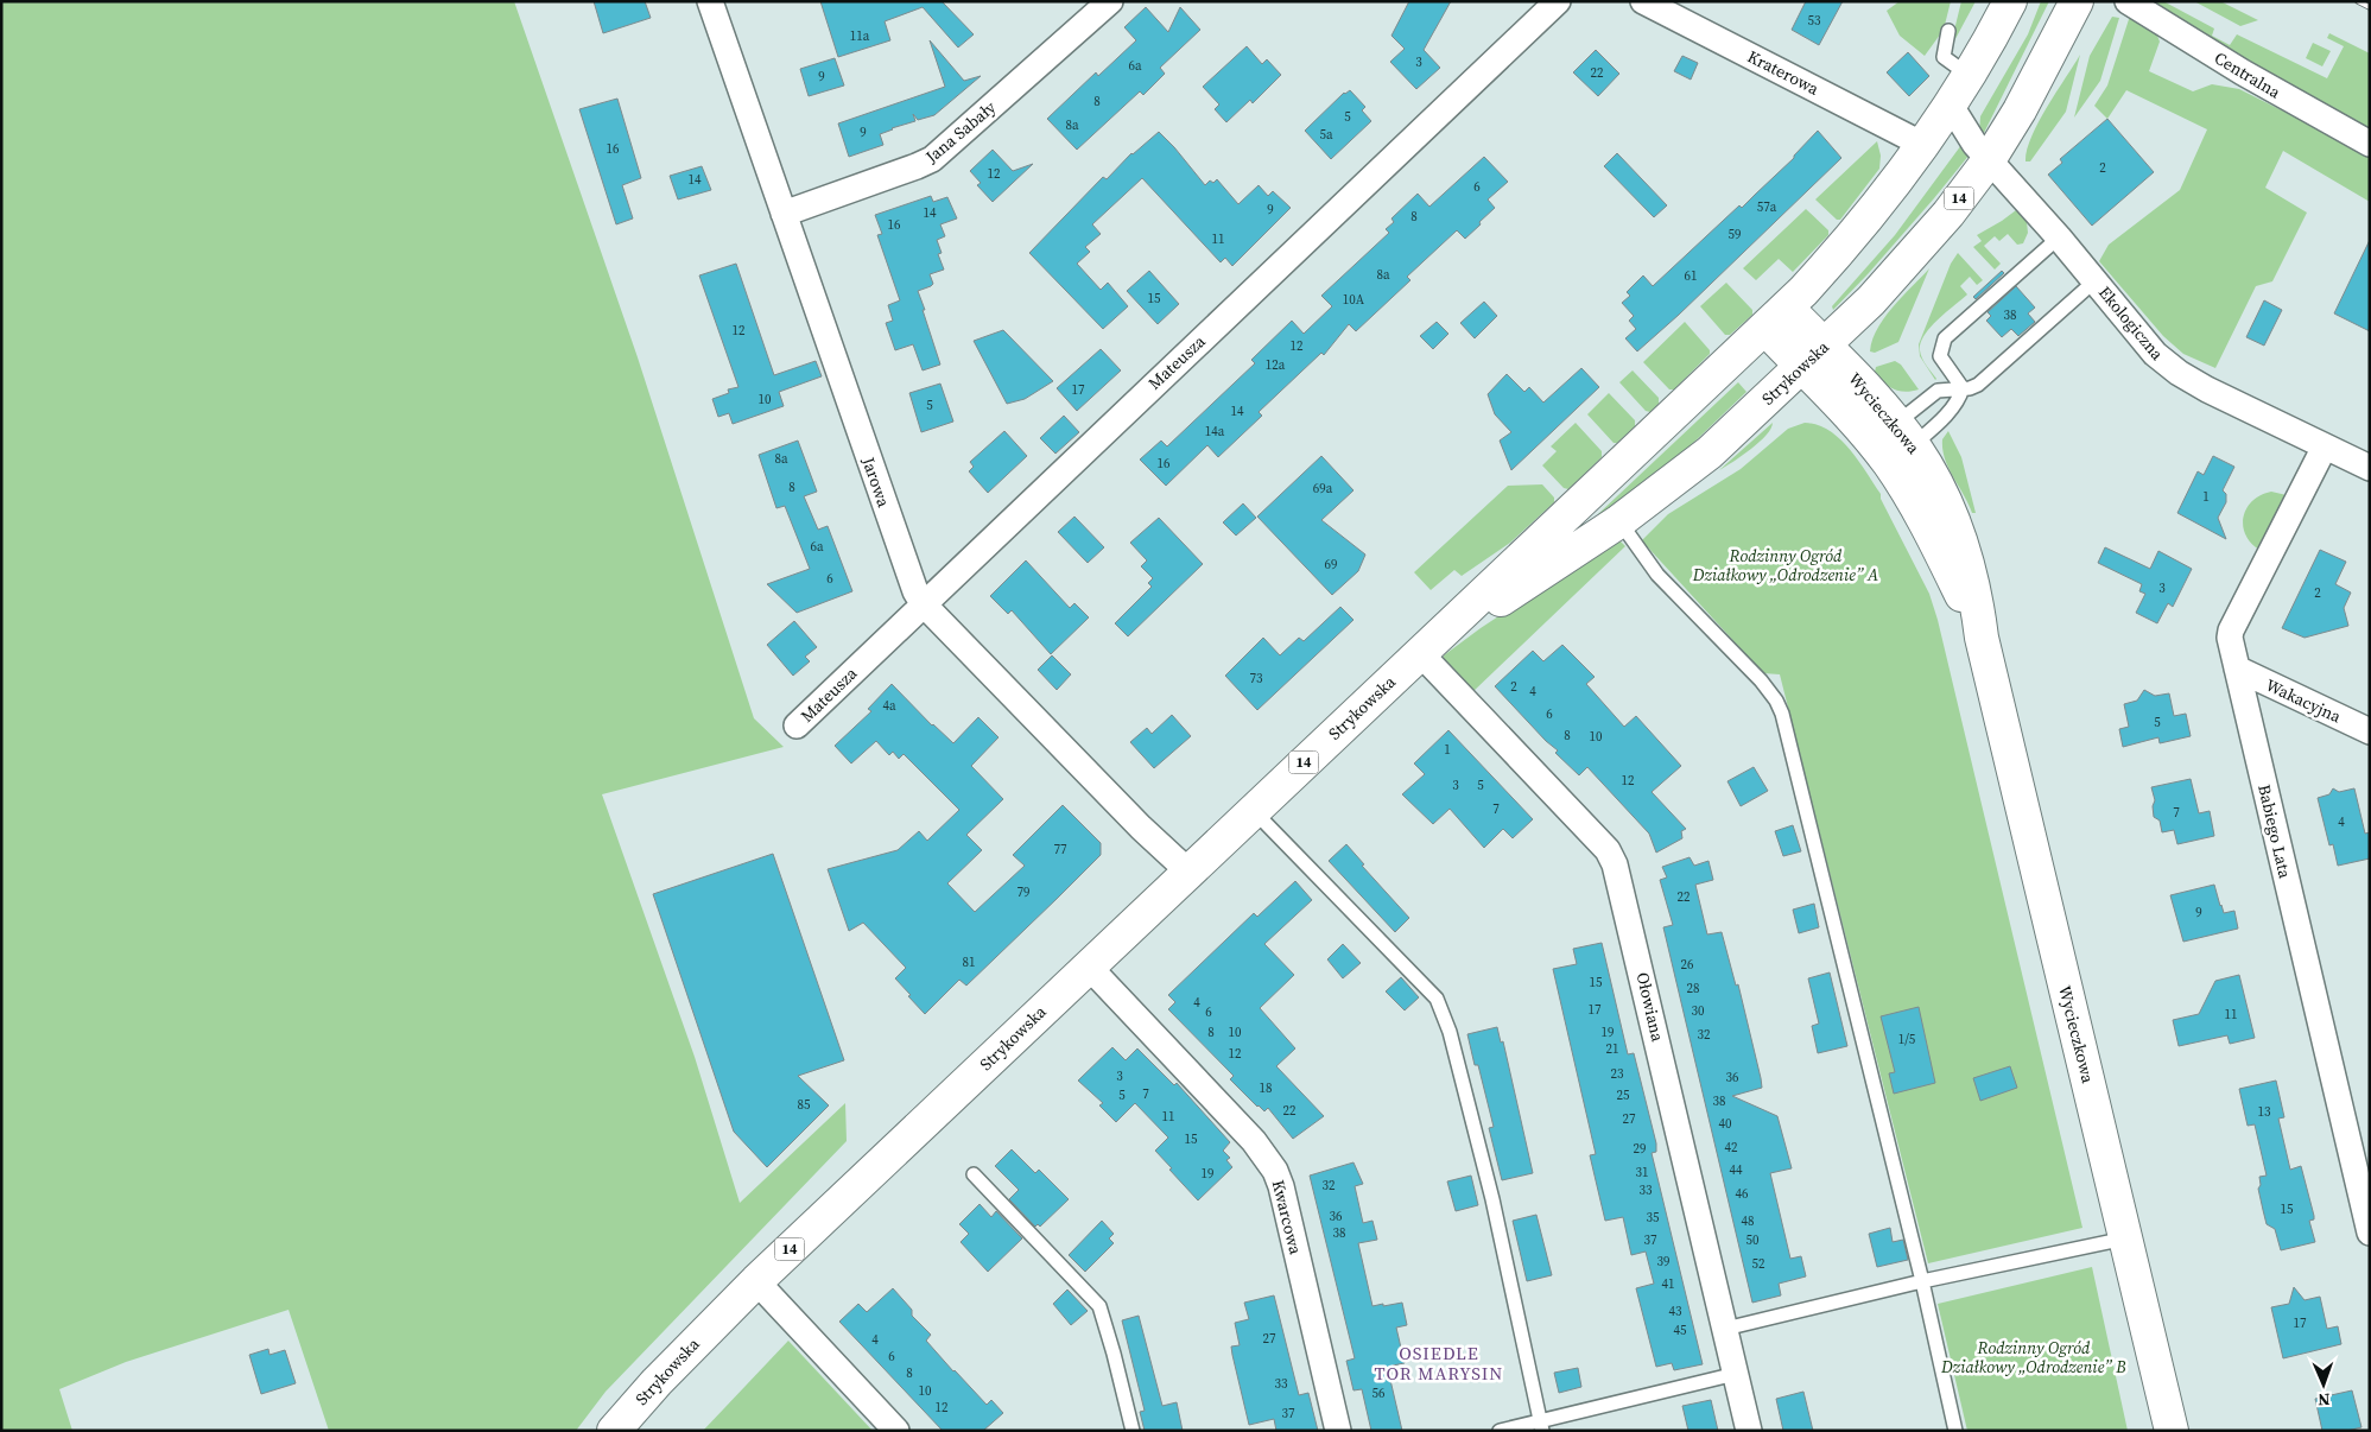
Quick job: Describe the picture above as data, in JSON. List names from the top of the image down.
{
  "streets": {
    "main road": ["14", "Strykowska", "Wycieczkowa"],
    "street": [
      "Kraterowa",
      "Centralna",
      "Jana Sabały",
      "Ekologiczna",
      "Mateusza",
      "Jarowa",
      "Wakacyjna",
      "Babiego Lata",
      "Ołowiana",
      "Kwarcowa"
    ]
  },
  "crossings": [
    ["Kraterowa", "Strykowska"],
    ["Jana Sabały", "Jarowa"],
    ["Ekologiczna", "Strykowska"],
    ["Ekologiczna", "Babiego Lata"],
    ["Mateusza", "Jarowa"],
    ["Strykowska", "Wycieczkowa"],
    ["Strykowska", "Jarowa"],
    ["Strykowska", "Ołowiana"],
    ["Strykowska", "Kwarcowa"],
    ["Wakacyjna", "Babiego Lata"]
  ],
  "districts": ["OSIEDLE TOR MARYSIN"],
  "parks": ["Rodzinny Ogród Działkowy „Odrodzenie” A", "Rodzinny Ogród Działkowy „Odrodzenie” B"],
  "house_numbers": [
    "53",
    "11a",
    "3",
    "6a",
    "22",
    "9",
    "8",
    "5",
    "8a",
    "9",
    "5a",
    "16",
    "2",
    "12",
    "14",
    "6",
    "57a",
    "9",
    "14",
    "8",
    "16",
    "59",
    "11",
    "8a",
    "61",
    "15",
    "10A",
    "38",
    "12",
    "12",
    "12a",
    "17",
    "10",
    "5",
    "14",
    "14a",
    "8a",
    "16",
    "8",
    "69a",
    "1",
    "6a",
    "69",
    "6",
    "3",
    "2",
    "73",
    "2",
    "4",
    "4a",
    "6",
    "5",
    "8",
    "10",
    "1",
    "12",
    "3",
    "5",
    "7",
    "7",
    "4",
    "77",
    "79",
    "22",
    "9",
    "81",
    "26",
    "15",
    "28",
    "4",
    "17",
    "30",
    "6",
    "11",
    "8",
    "10",
    "19",
    "32",
    "1/5",
    "21",
    "12",
    "23",
    "3",
    "36",
    "18",
    "7",
    "5",
    "25",
    "38",
    "85",
    "22",
    "13",
    "11",
    "27",
    "40",
    "15",
    "42",
    "29",
    "44",
    "31",
    "19",
    "32",
    "33",
    "46",
    "15",
    "36",
    "35",
    "48",
    "38",
    "37",
    "50",
    "39",
    "52",
    "41",
    "43",
    "17",
    "45",
    "27",
    "4",
    "6",
    "8",
    "33",
    "10",
    "56",
    "12",
    "37"
  ],
  "north": "bottom"
}
